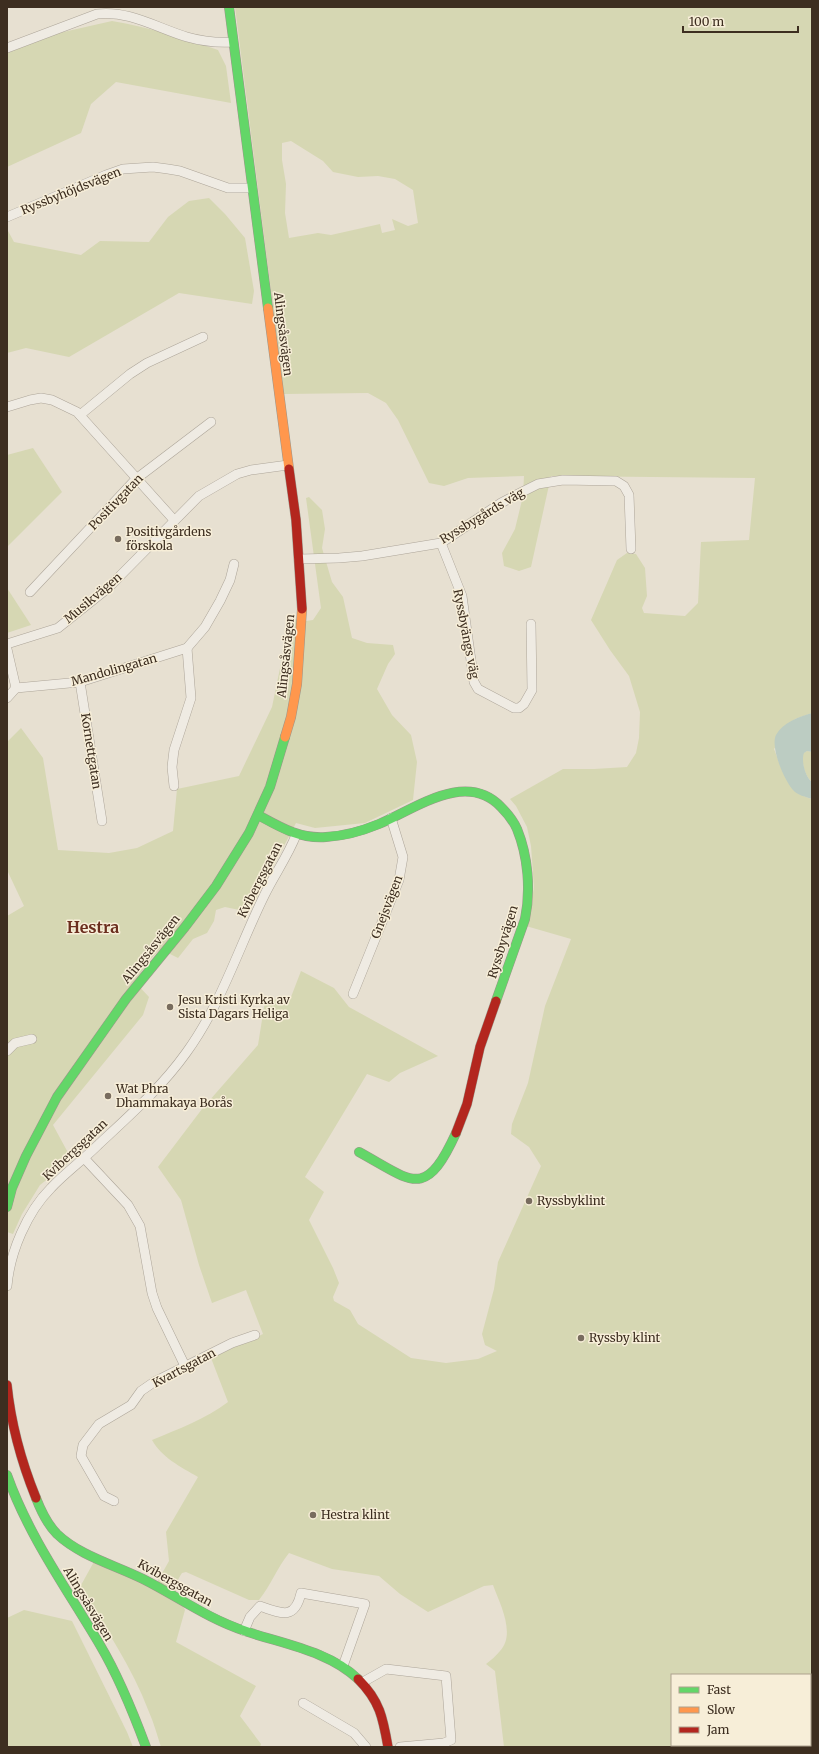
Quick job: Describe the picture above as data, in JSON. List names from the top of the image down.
{
  "streets": {
    "main road": ["Alingsåsvägen", "Kvibergsgatan", "Ryssbyvägen"],
    "street": [
      "Ryssbyhöjdsvägen",
      "Positivgatan",
      "Ryssbygårds väg",
      "Musikvägen",
      "Ryssbyängs väg",
      "Mandolingatan",
      "Kornettgatan",
      "Gnejsvägen",
      "Kvartsgatan"
    ]
  },
  "crossings": [
    ["Ryssbyhöjdsvägen", "Alingsåsvägen"],
    ["Alingsåsvägen", "Ryssbygårds väg"],
    ["Alingsåsvägen", "Musikvägen"],
    ["Alingsåsvägen", "Ryssbyvägen"],
    ["Ryssbygårds väg", "Ryssbyängs väg"],
    ["Mandolingatan", "Kornettgatan"],
    ["Kvibergsgatan", "Ryssbyvägen"],
    ["Gnejsvägen", "Ryssbyvägen"]
  ],
  "districts": ["Hestra"],
  "places": [
    "Positivgårdens förskola",
    "Jesu Kristi Kyrka av Sista Dagars Heliga",
    "Wat Phra Dhammakaya Borås",
    "Ryssbyklint",
    "Ryssby klint",
    "Hestra klint"
  ],
  "legend": ["Fast", "Slow", "Jam"],
  "scale_bar": "100 m"
}
